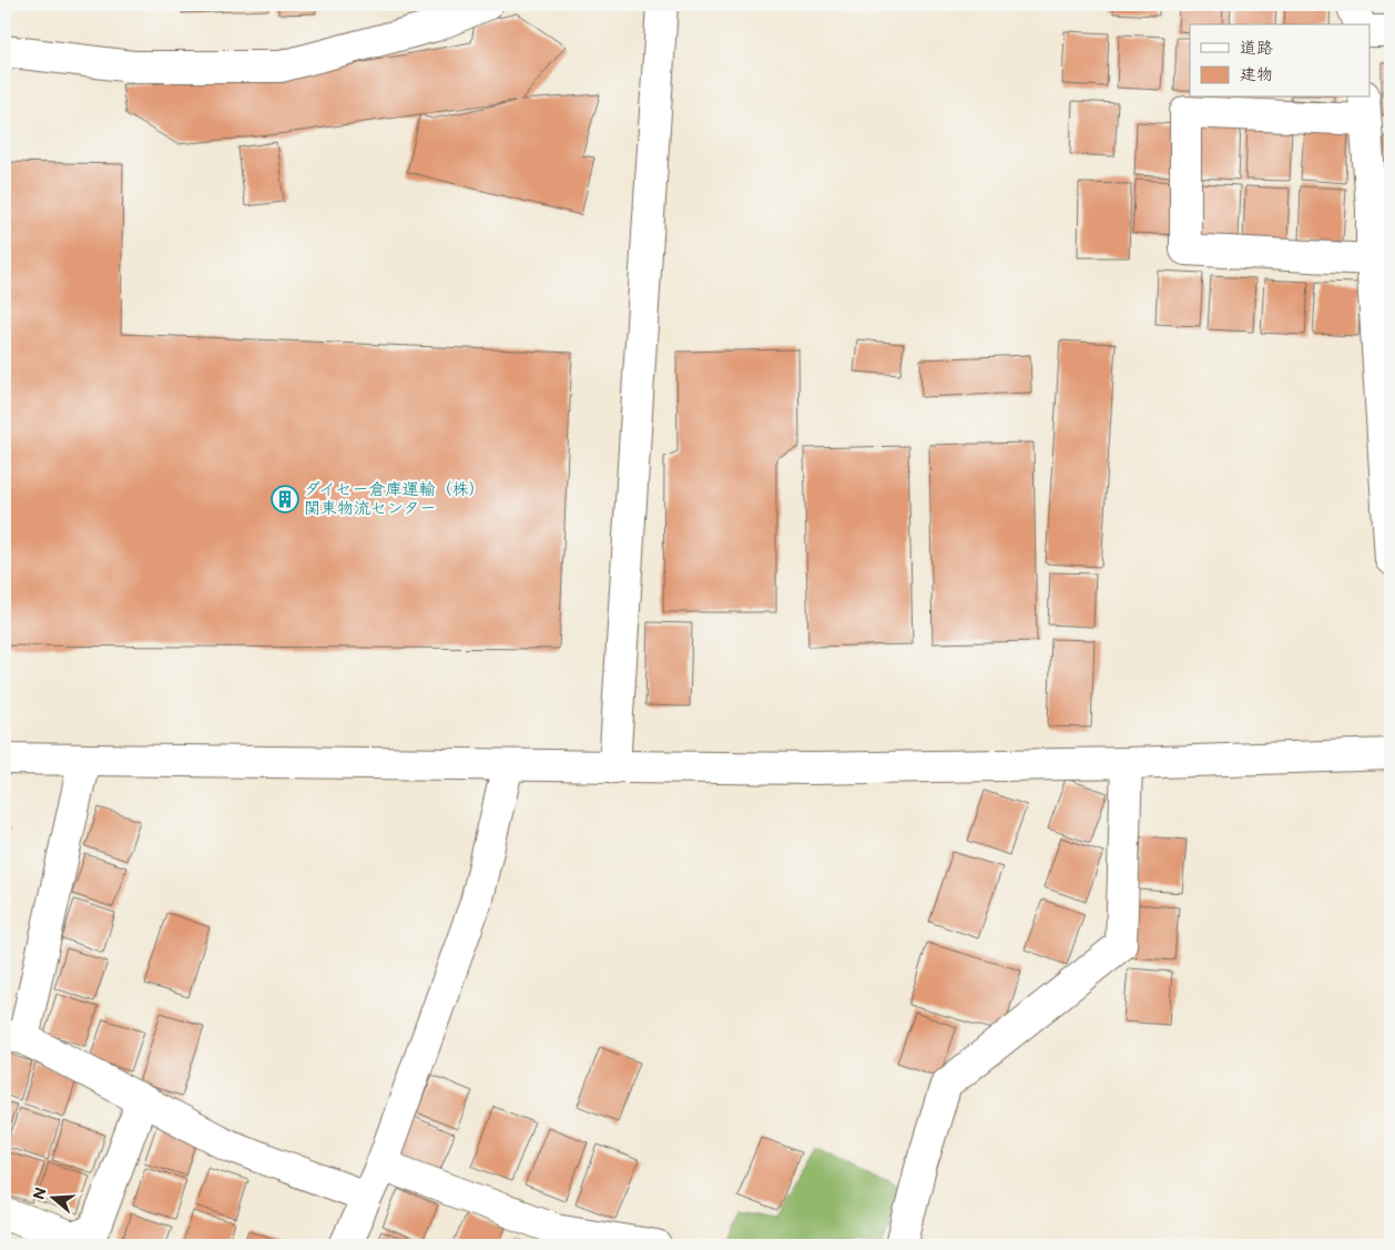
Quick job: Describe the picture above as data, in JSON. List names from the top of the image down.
{
  "places": {
    "building": ["ダイセー倉庫運輸（株） 関東物流センター"]
  },
  "legend": ["道路", "建物"],
  "north": "left"
}
